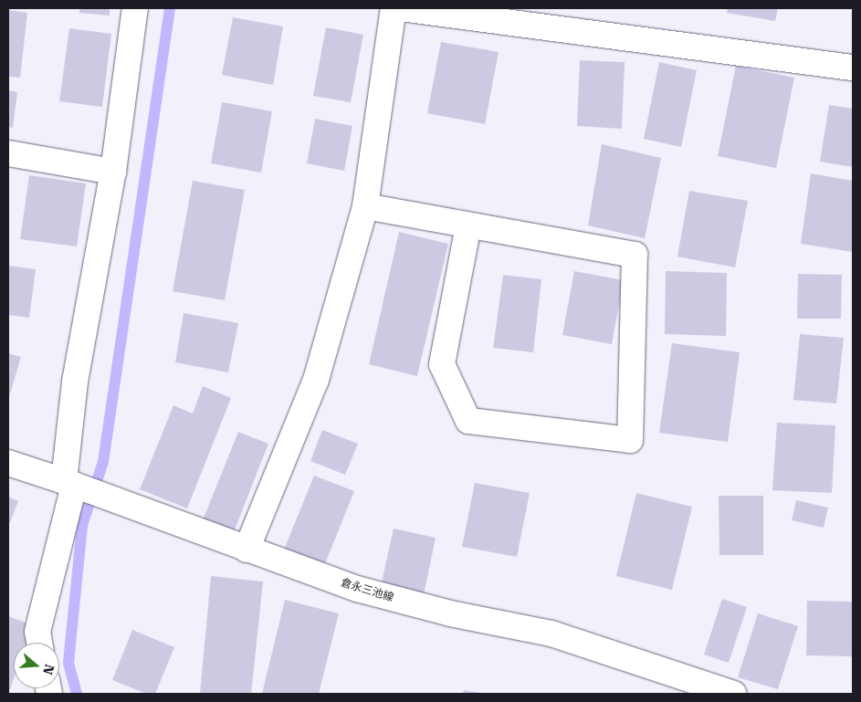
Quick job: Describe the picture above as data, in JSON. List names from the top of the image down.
{
  "streets": {
    "street": ["倉永三池線"]
  },
  "north": "right"
}
